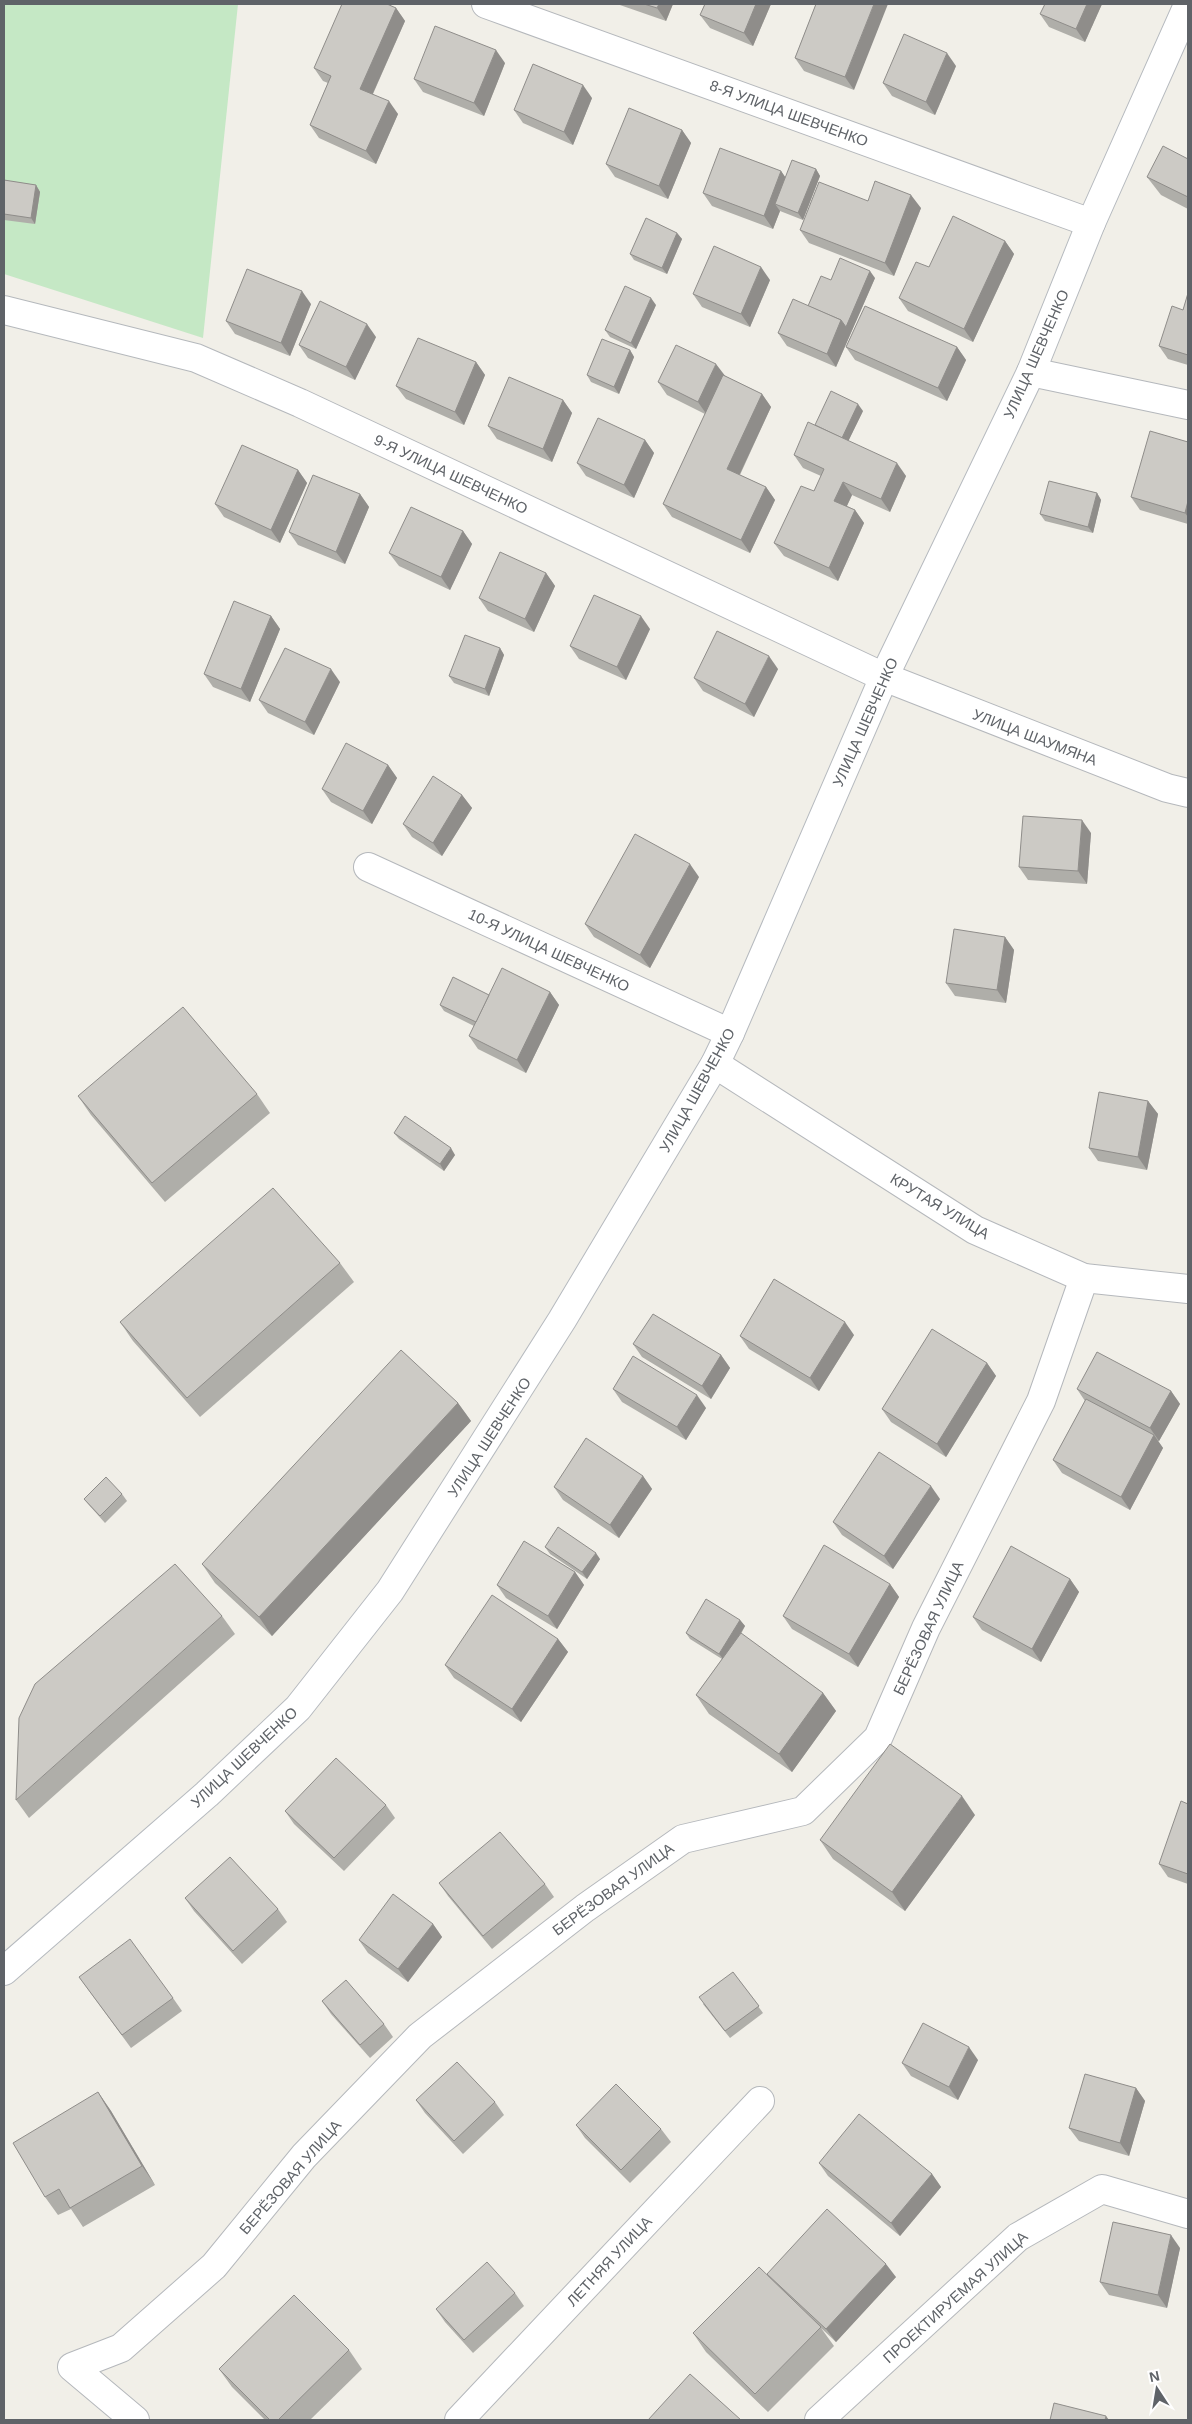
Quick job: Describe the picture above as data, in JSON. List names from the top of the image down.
{
  "streets": {
    "street": [
      "8-Я УЛИЦА ШЕВЧЕНКО",
      "УЛИЦА ШЕВЧЕНКО",
      "9-Я УЛИЦА ШЕВЧЕНКО",
      "УЛИЦА ШАУМЯНА",
      "10-Я УЛИЦА ШЕВЧЕНКО",
      "КРУТАЯ УЛИЦА",
      "БЕРЁЗОВАЯ УЛИЦА",
      "ЛЕТНЯЯ УЛИЦА",
      "ПРОЕКТИРУЕМАЯ УЛИЦА"
    ]
  },
  "crossings": [
    ["8-Я УЛИЦА ШЕВЧЕНКО", "УЛИЦА ШЕВЧЕНКО"],
    ["УЛИЦА ШЕВЧЕНКО", "9-Я УЛИЦА ШЕВЧЕНКО"],
    ["УЛИЦА ШЕВЧЕНКО", "УЛИЦА ШАУМЯНА"],
    ["УЛИЦА ШЕВЧЕНКО", "10-Я УЛИЦА ШЕВЧЕНКО"],
    ["УЛИЦА ШЕВЧЕНКО", "КРУТАЯ УЛИЦА"],
    ["9-Я УЛИЦА ШЕВЧЕНКО", "УЛИЦА ШАУМЯНА"],
    ["КРУТАЯ УЛИЦА", "БЕРЁЗОВАЯ УЛИЦА"]
  ],
  "north": "top"
}
